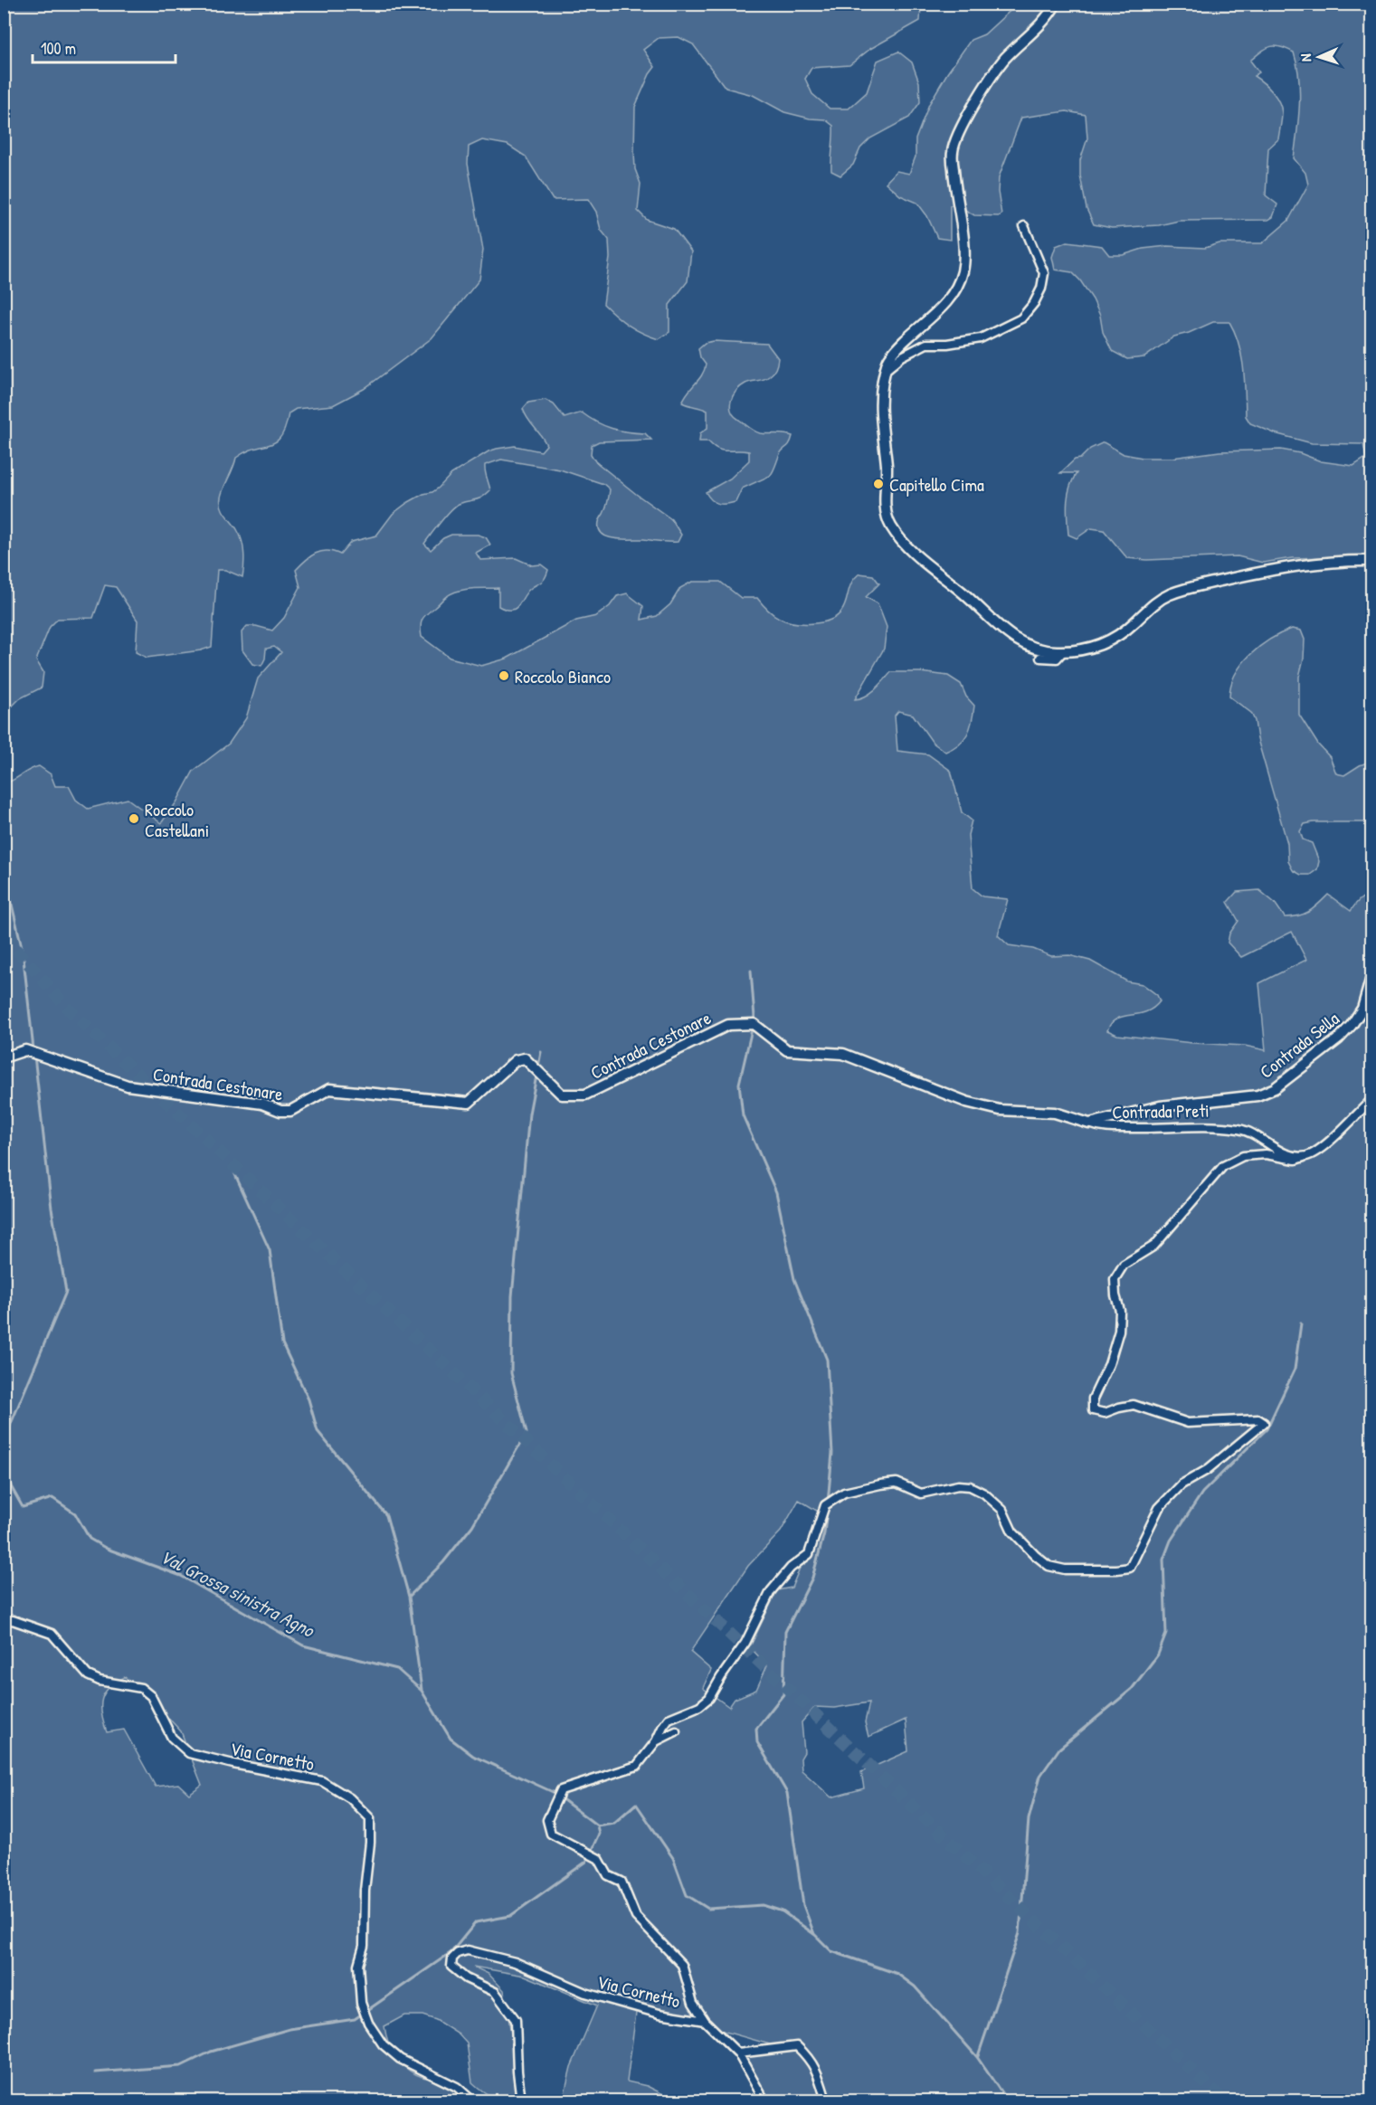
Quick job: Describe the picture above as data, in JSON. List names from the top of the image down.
{
  "streets": {
    "street": [
      "Contrada Cestonare",
      "Contrada Sella",
      "Contrada Preti",
      "Via Cornetto"
    ]
  },
  "crossings": [
    ["Contrada Cestonare", "Contrada Preti"],
    ["Contrada Sella", "Contrada Preti"]
  ],
  "water": ["Val Grossa sinistra Agno"],
  "places": ["Capitello Cima", "Roccolo Bianco", "Roccolo Castellani"],
  "scale_bar": "100 m",
  "north": "left"
}
